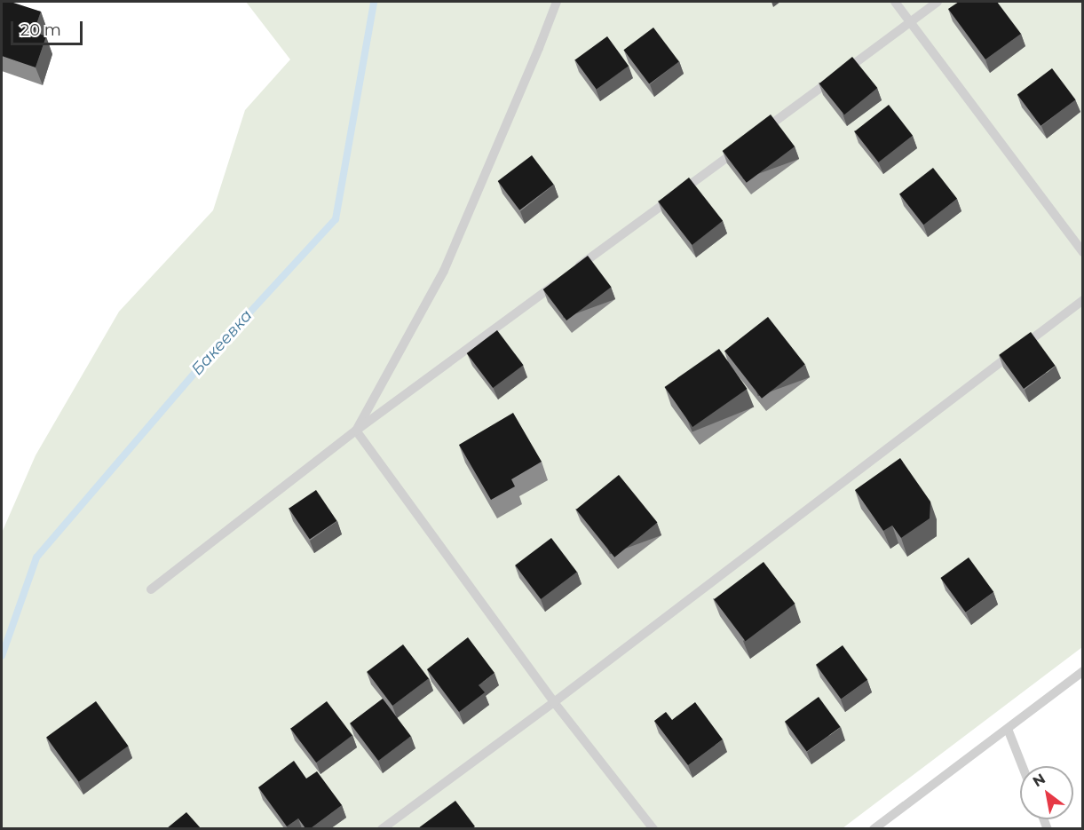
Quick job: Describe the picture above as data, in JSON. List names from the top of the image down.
{
  "water": ["Бакеевка"],
  "scale_bar": "20 m",
  "north": "top left"
}
